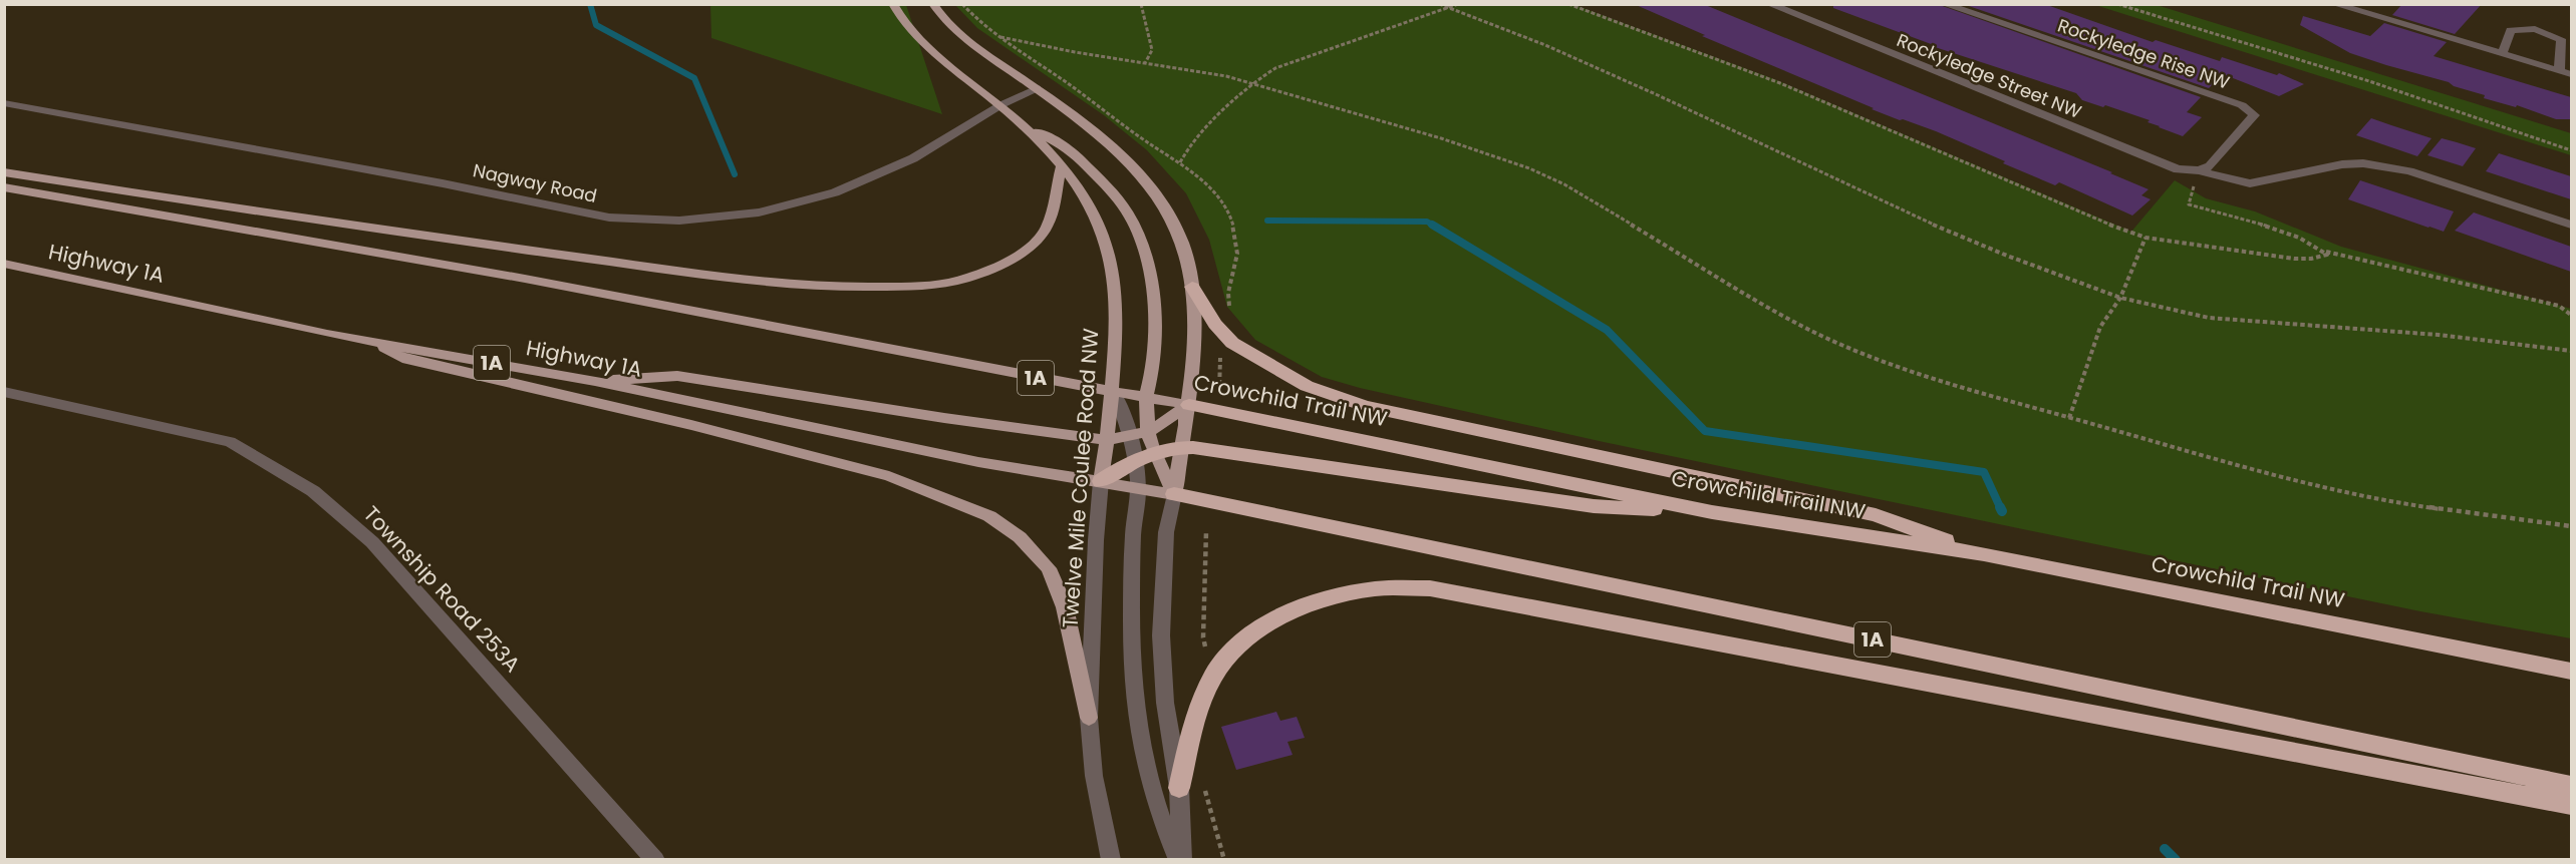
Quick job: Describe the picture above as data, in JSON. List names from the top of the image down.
{
  "streets": {
    "highway": ["1A", "Crowchild Trail NW"],
    "main road": ["Highway 1A", "Twelve Mile Coulee Road NW"],
    "street": [
      "Rockyledge Rise NW",
      "Rockyledge Street NW",
      "Nagway Road",
      "Township Road 253A"
    ]
  },
  "crossings": [
    ["Rockyledge Rise NW", "Rockyledge Street NW"],
    ["Nagway Road", "Twelve Mile Coulee Road NW"],
    ["Highway 1A", "1A"],
    ["Highway 1A", "Twelve Mile Coulee Road NW"],
    ["1A", "Twelve Mile Coulee Road NW"],
    ["Crowchild Trail NW", "Twelve Mile Coulee Road NW"]
  ]
}
